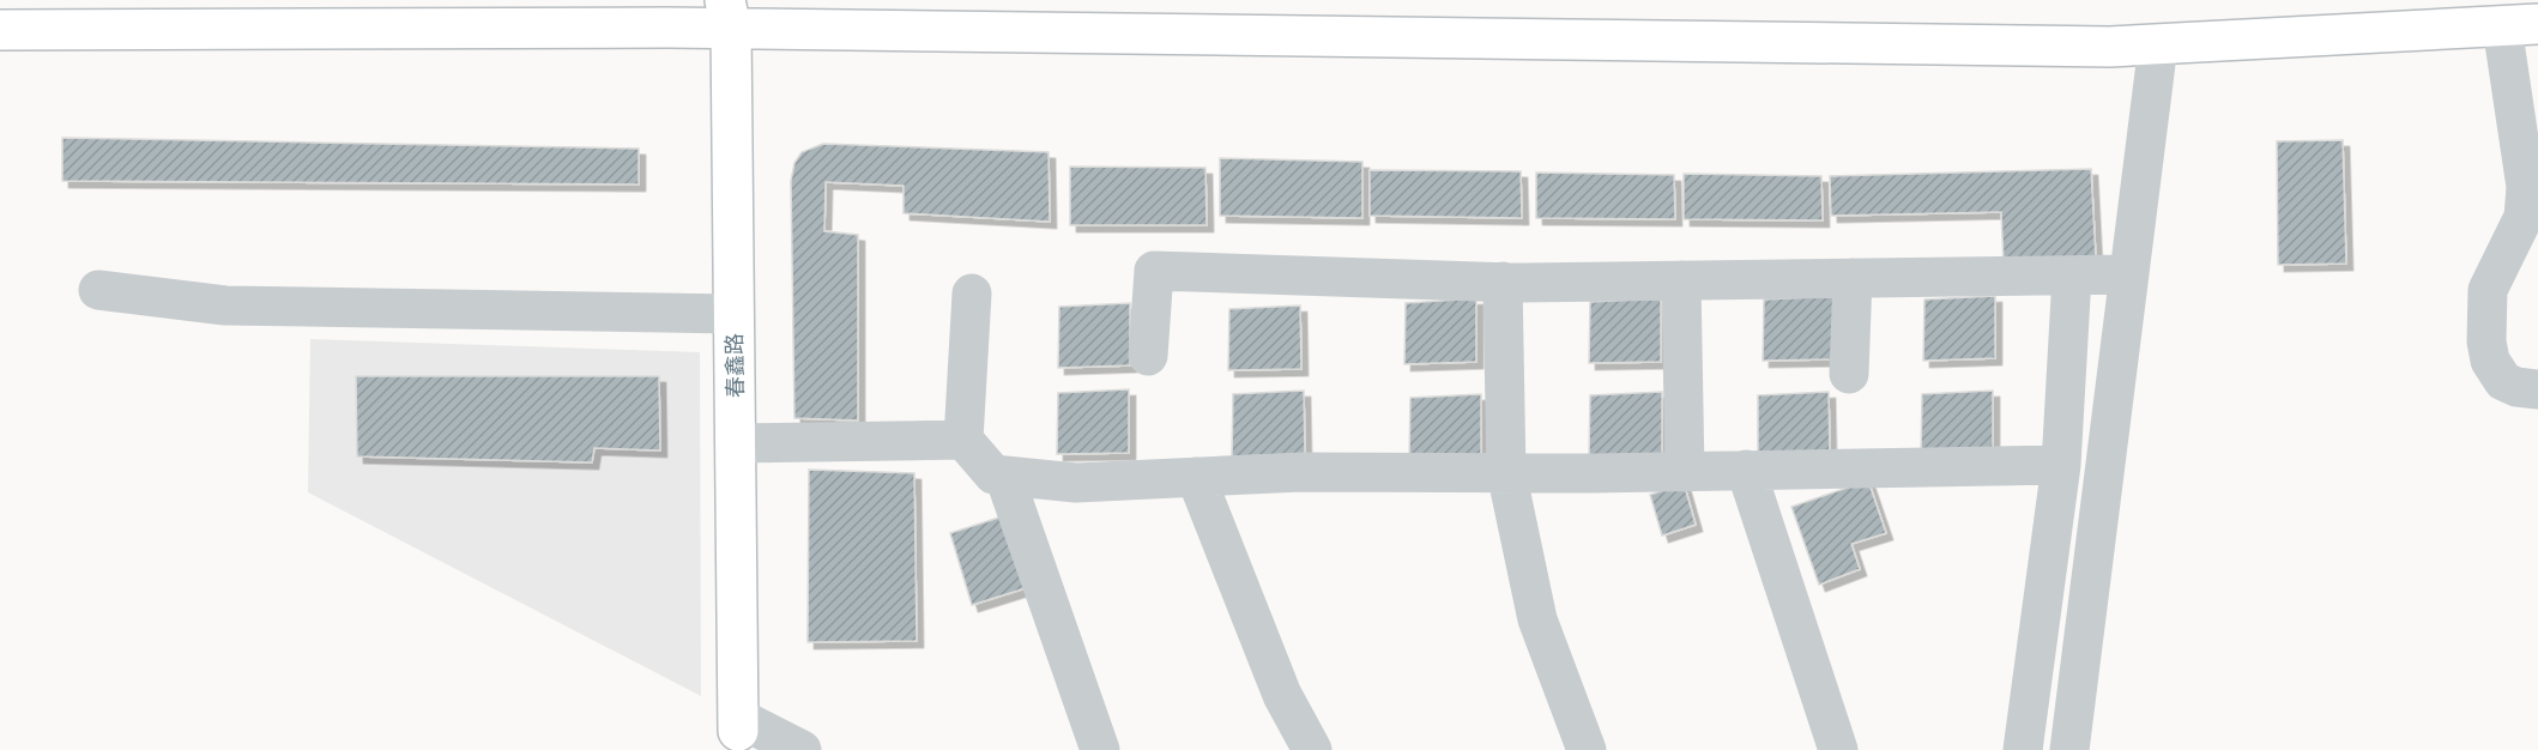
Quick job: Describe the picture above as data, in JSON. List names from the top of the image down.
{
  "streets": {
    "main road": ["春鑫路"]
  }
}
